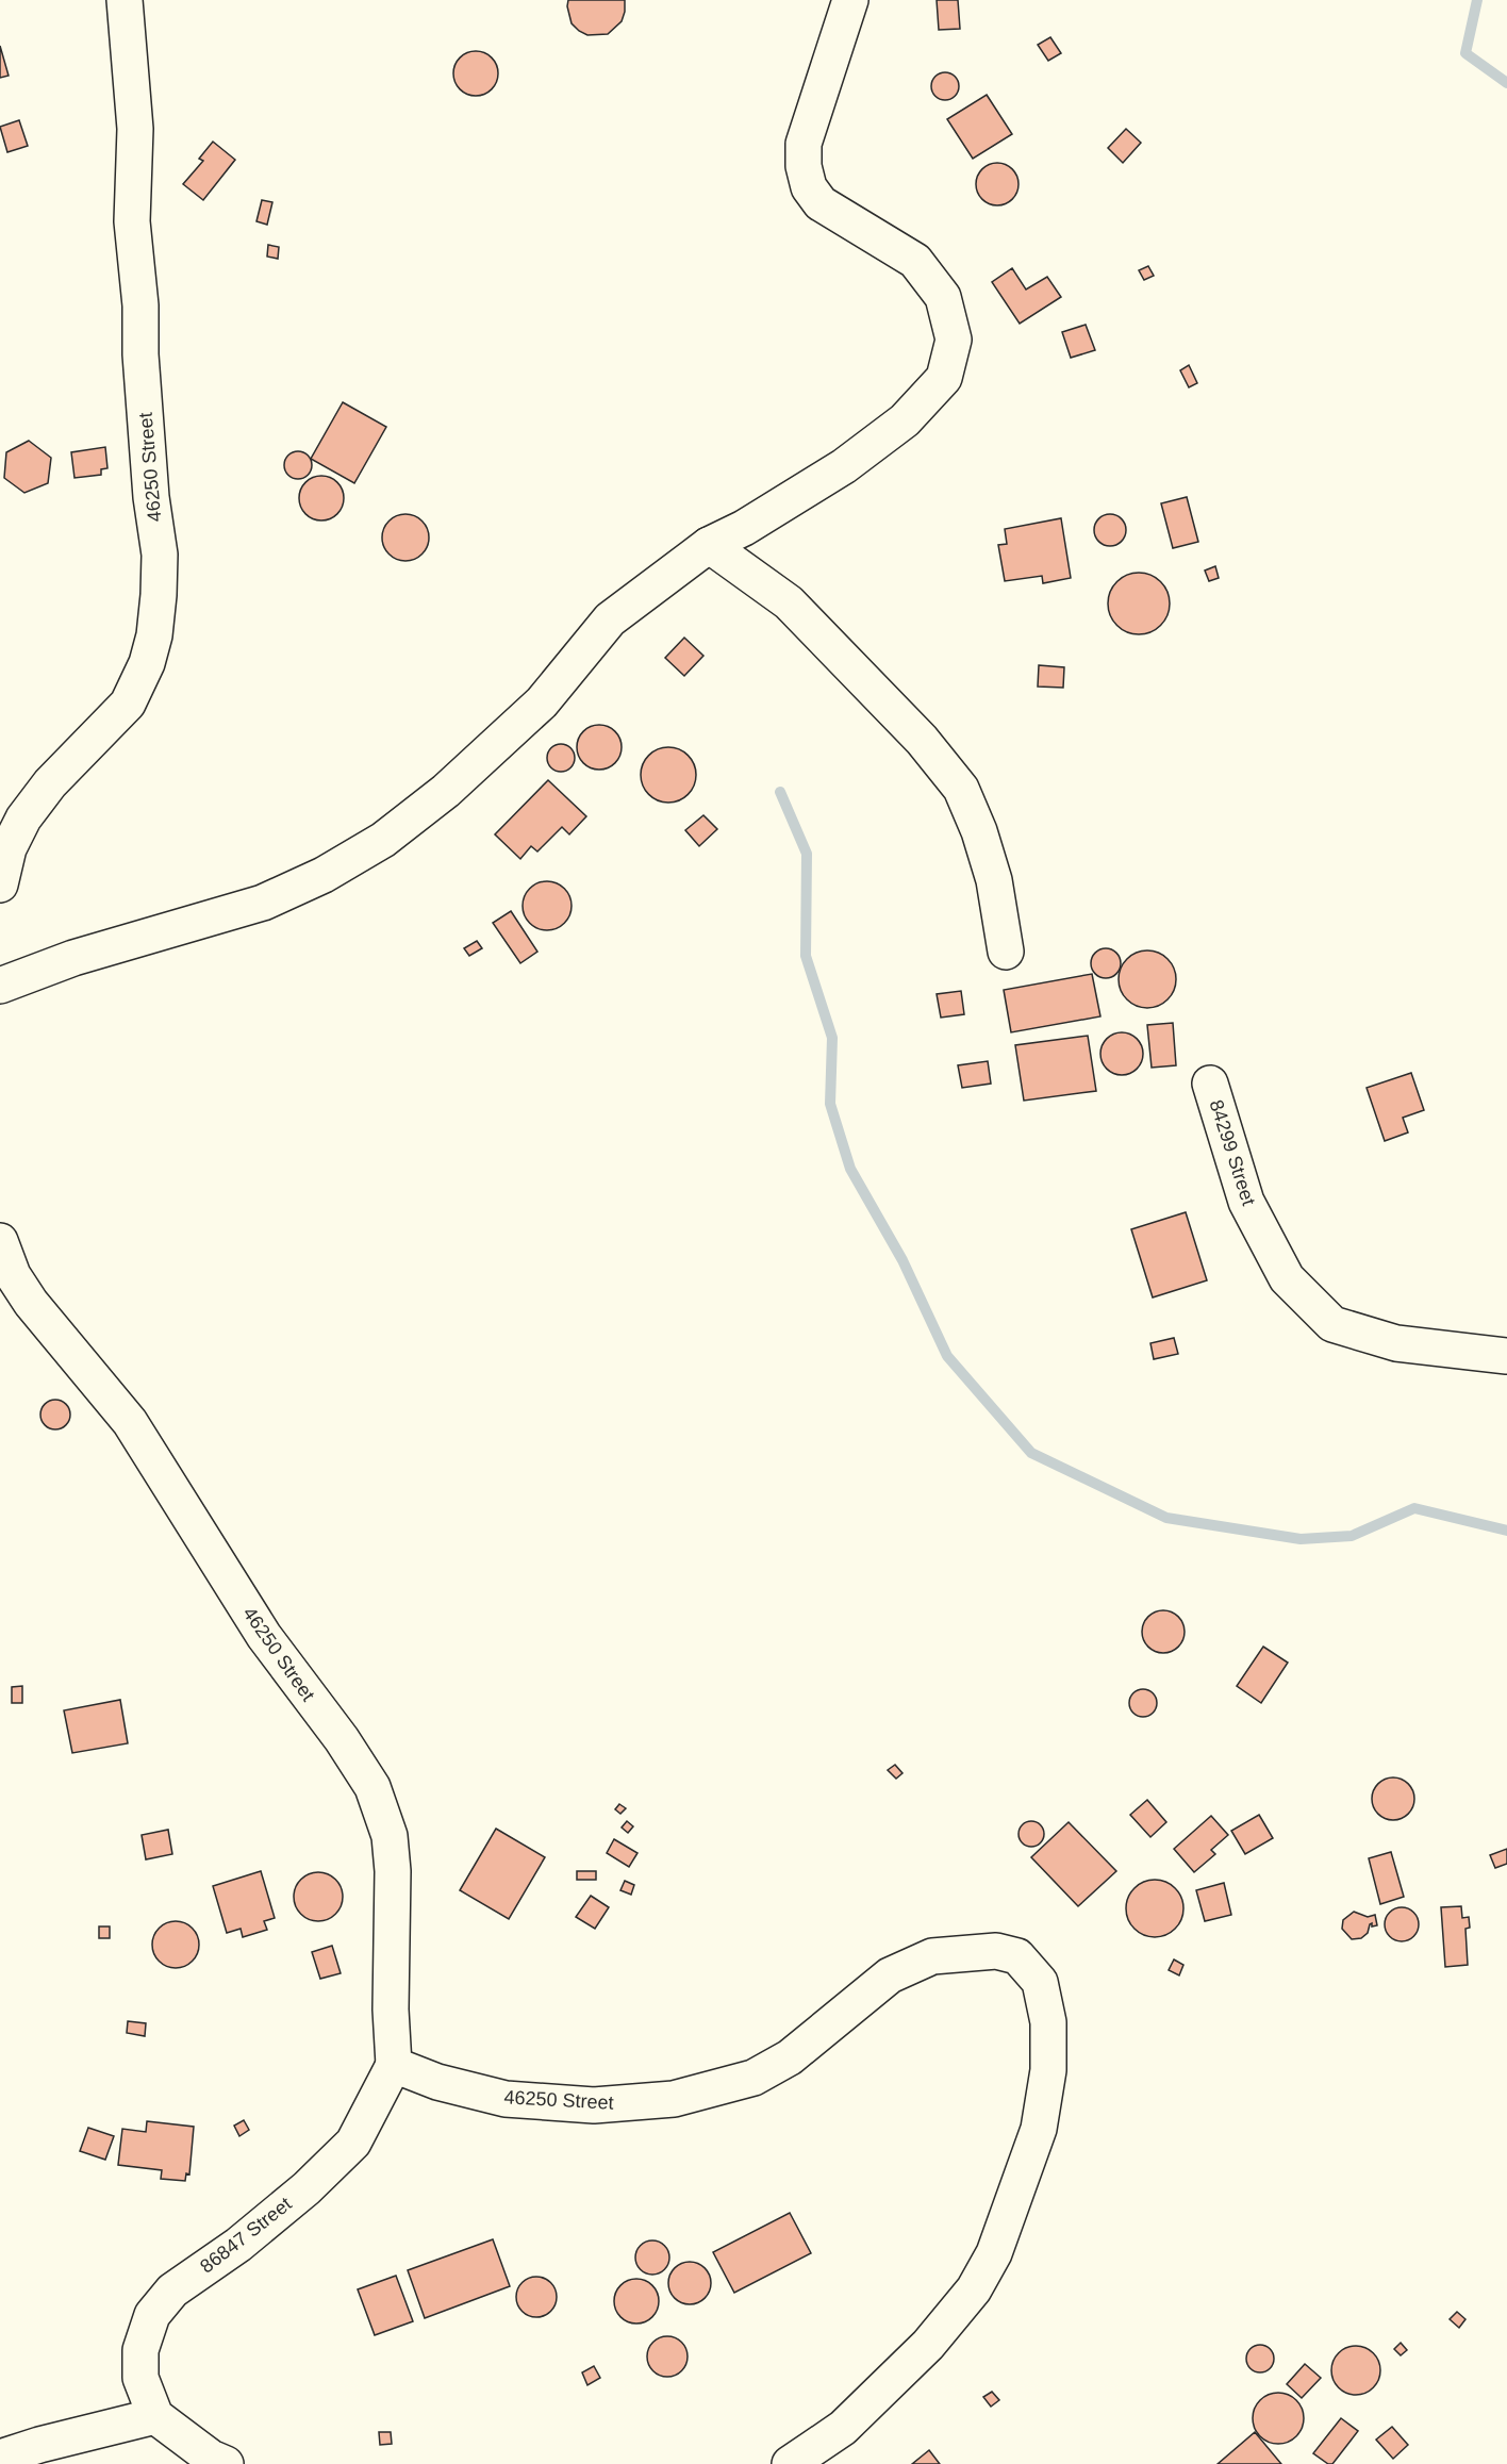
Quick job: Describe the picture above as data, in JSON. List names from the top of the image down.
{
  "streets": {
    "street": ["46250 Street", "84299 Street", "86847 Street"]
  },
  "crossings": [
    ["46250 Street", "86847 Street"]
  ]
}
